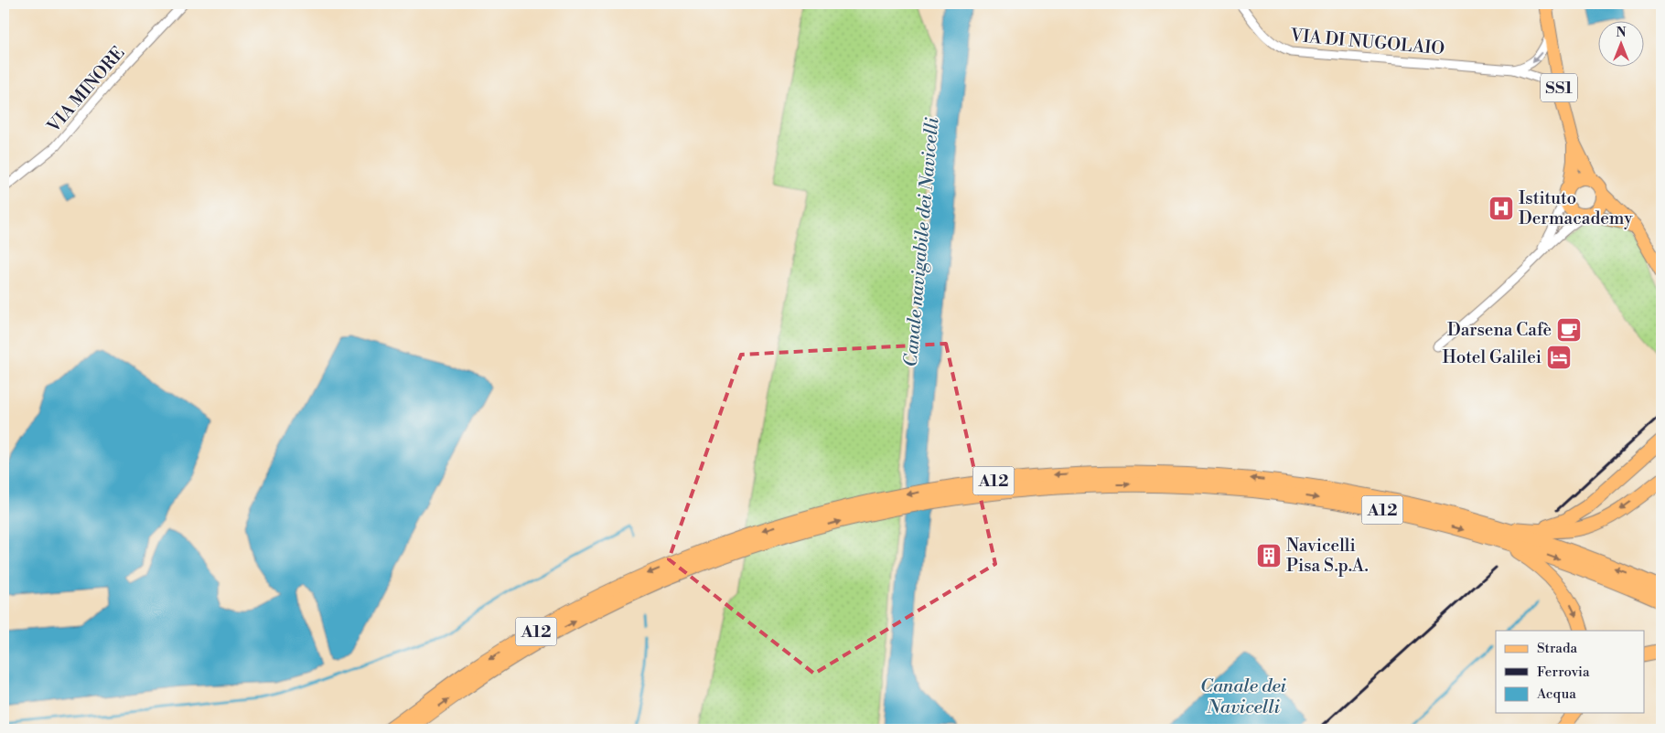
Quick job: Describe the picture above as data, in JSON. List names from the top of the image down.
{
  "streets": {
    "highway": ["A12"],
    "main road": ["SS1"],
    "street": ["VIA DI NUGOLAIO", "VIA MINORE"]
  },
  "crossings": [
    ["VIA DI NUGOLAIO", "SS1"]
  ],
  "water": ["Canale navigabile dei Navicelli", "Canale dei Navicelli"],
  "places": {
    "hospital": ["Istituto Dermacademy"],
    "cafe": ["Darsena Cafè"],
    "hotel": ["Hotel Galilei"],
    "building": ["Navicelli Pisa S.p.A."]
  },
  "legend": ["Strada", "Ferrovia", "Acqua"],
  "north": "top"
}
